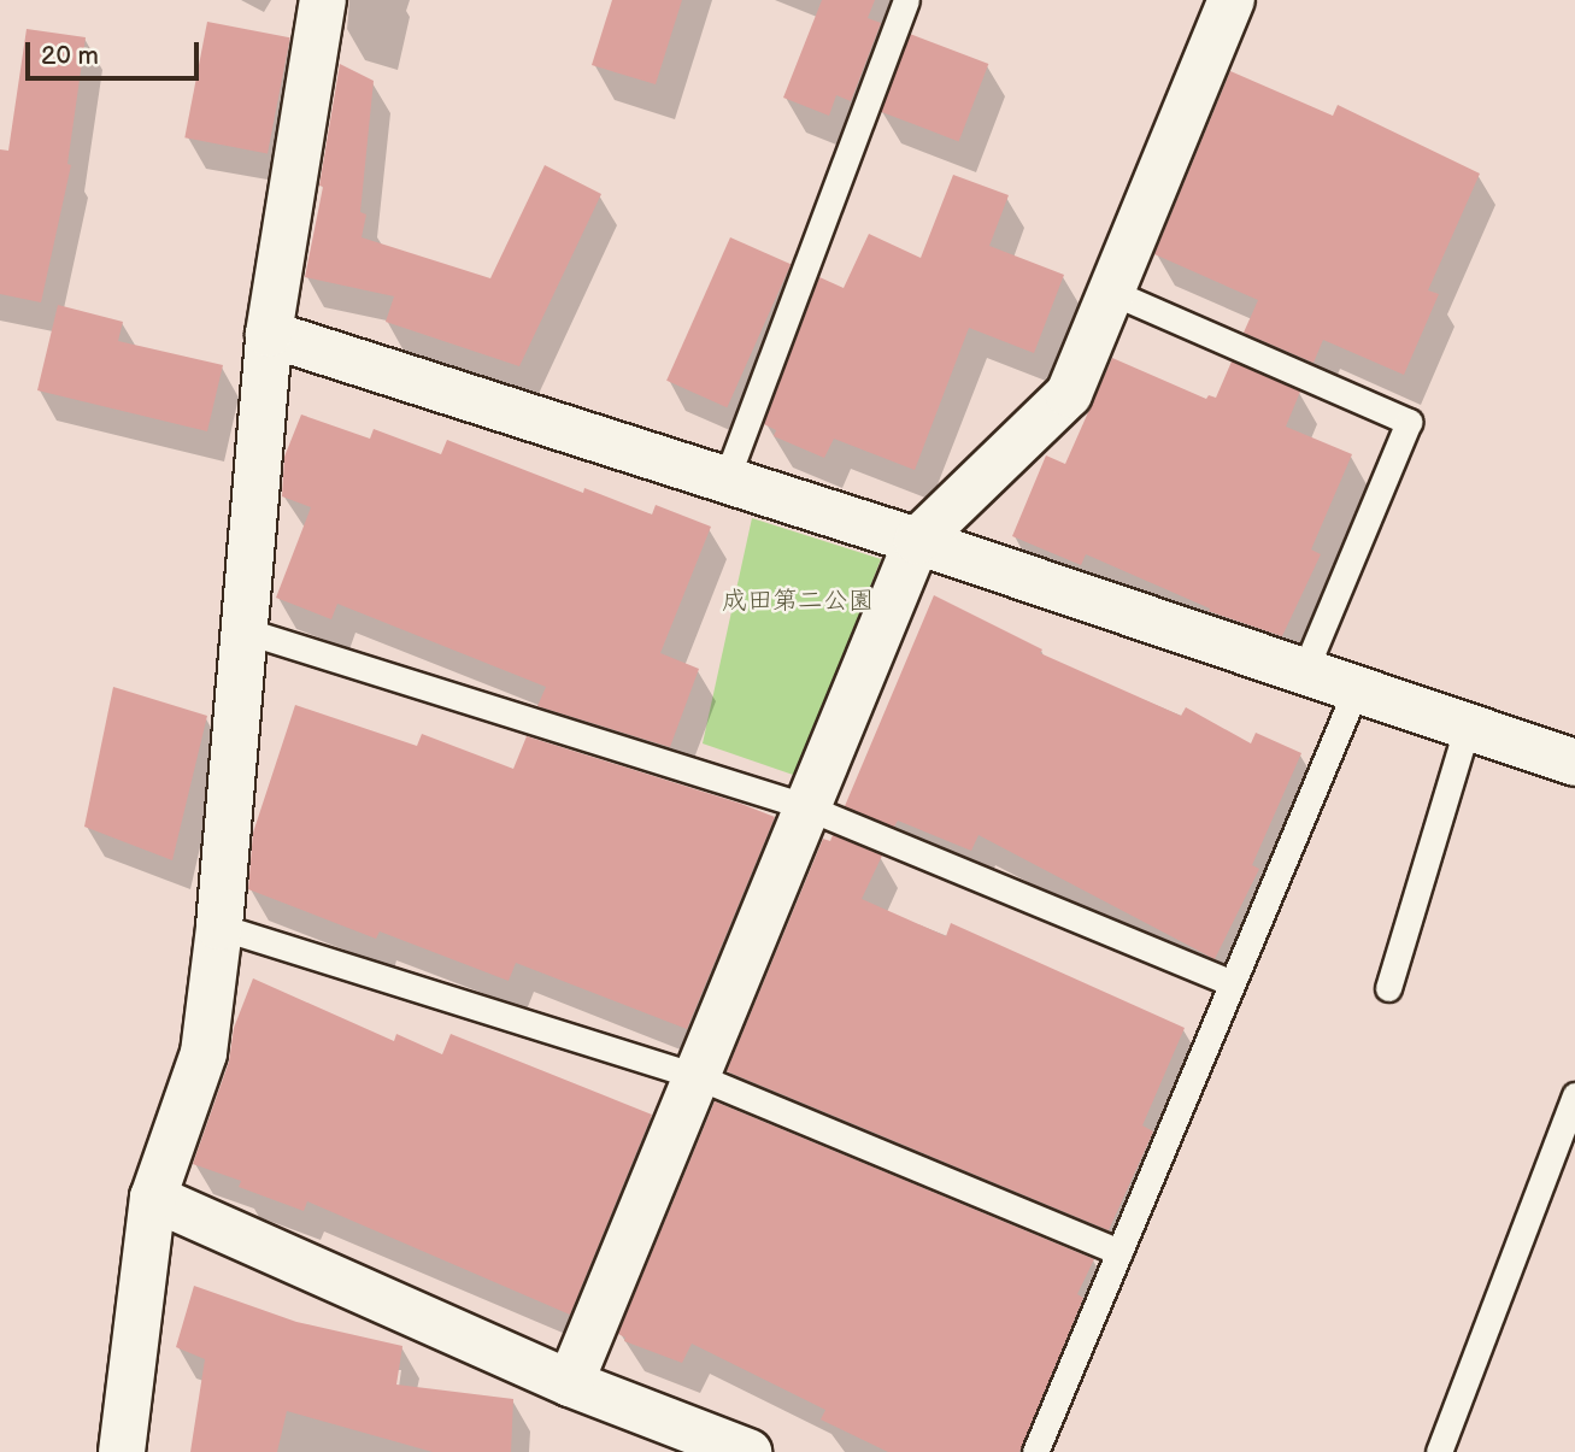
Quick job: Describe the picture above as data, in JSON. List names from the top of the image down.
{
  "parks": ["成田第二公園"],
  "scale_bar": "20 m"
}
